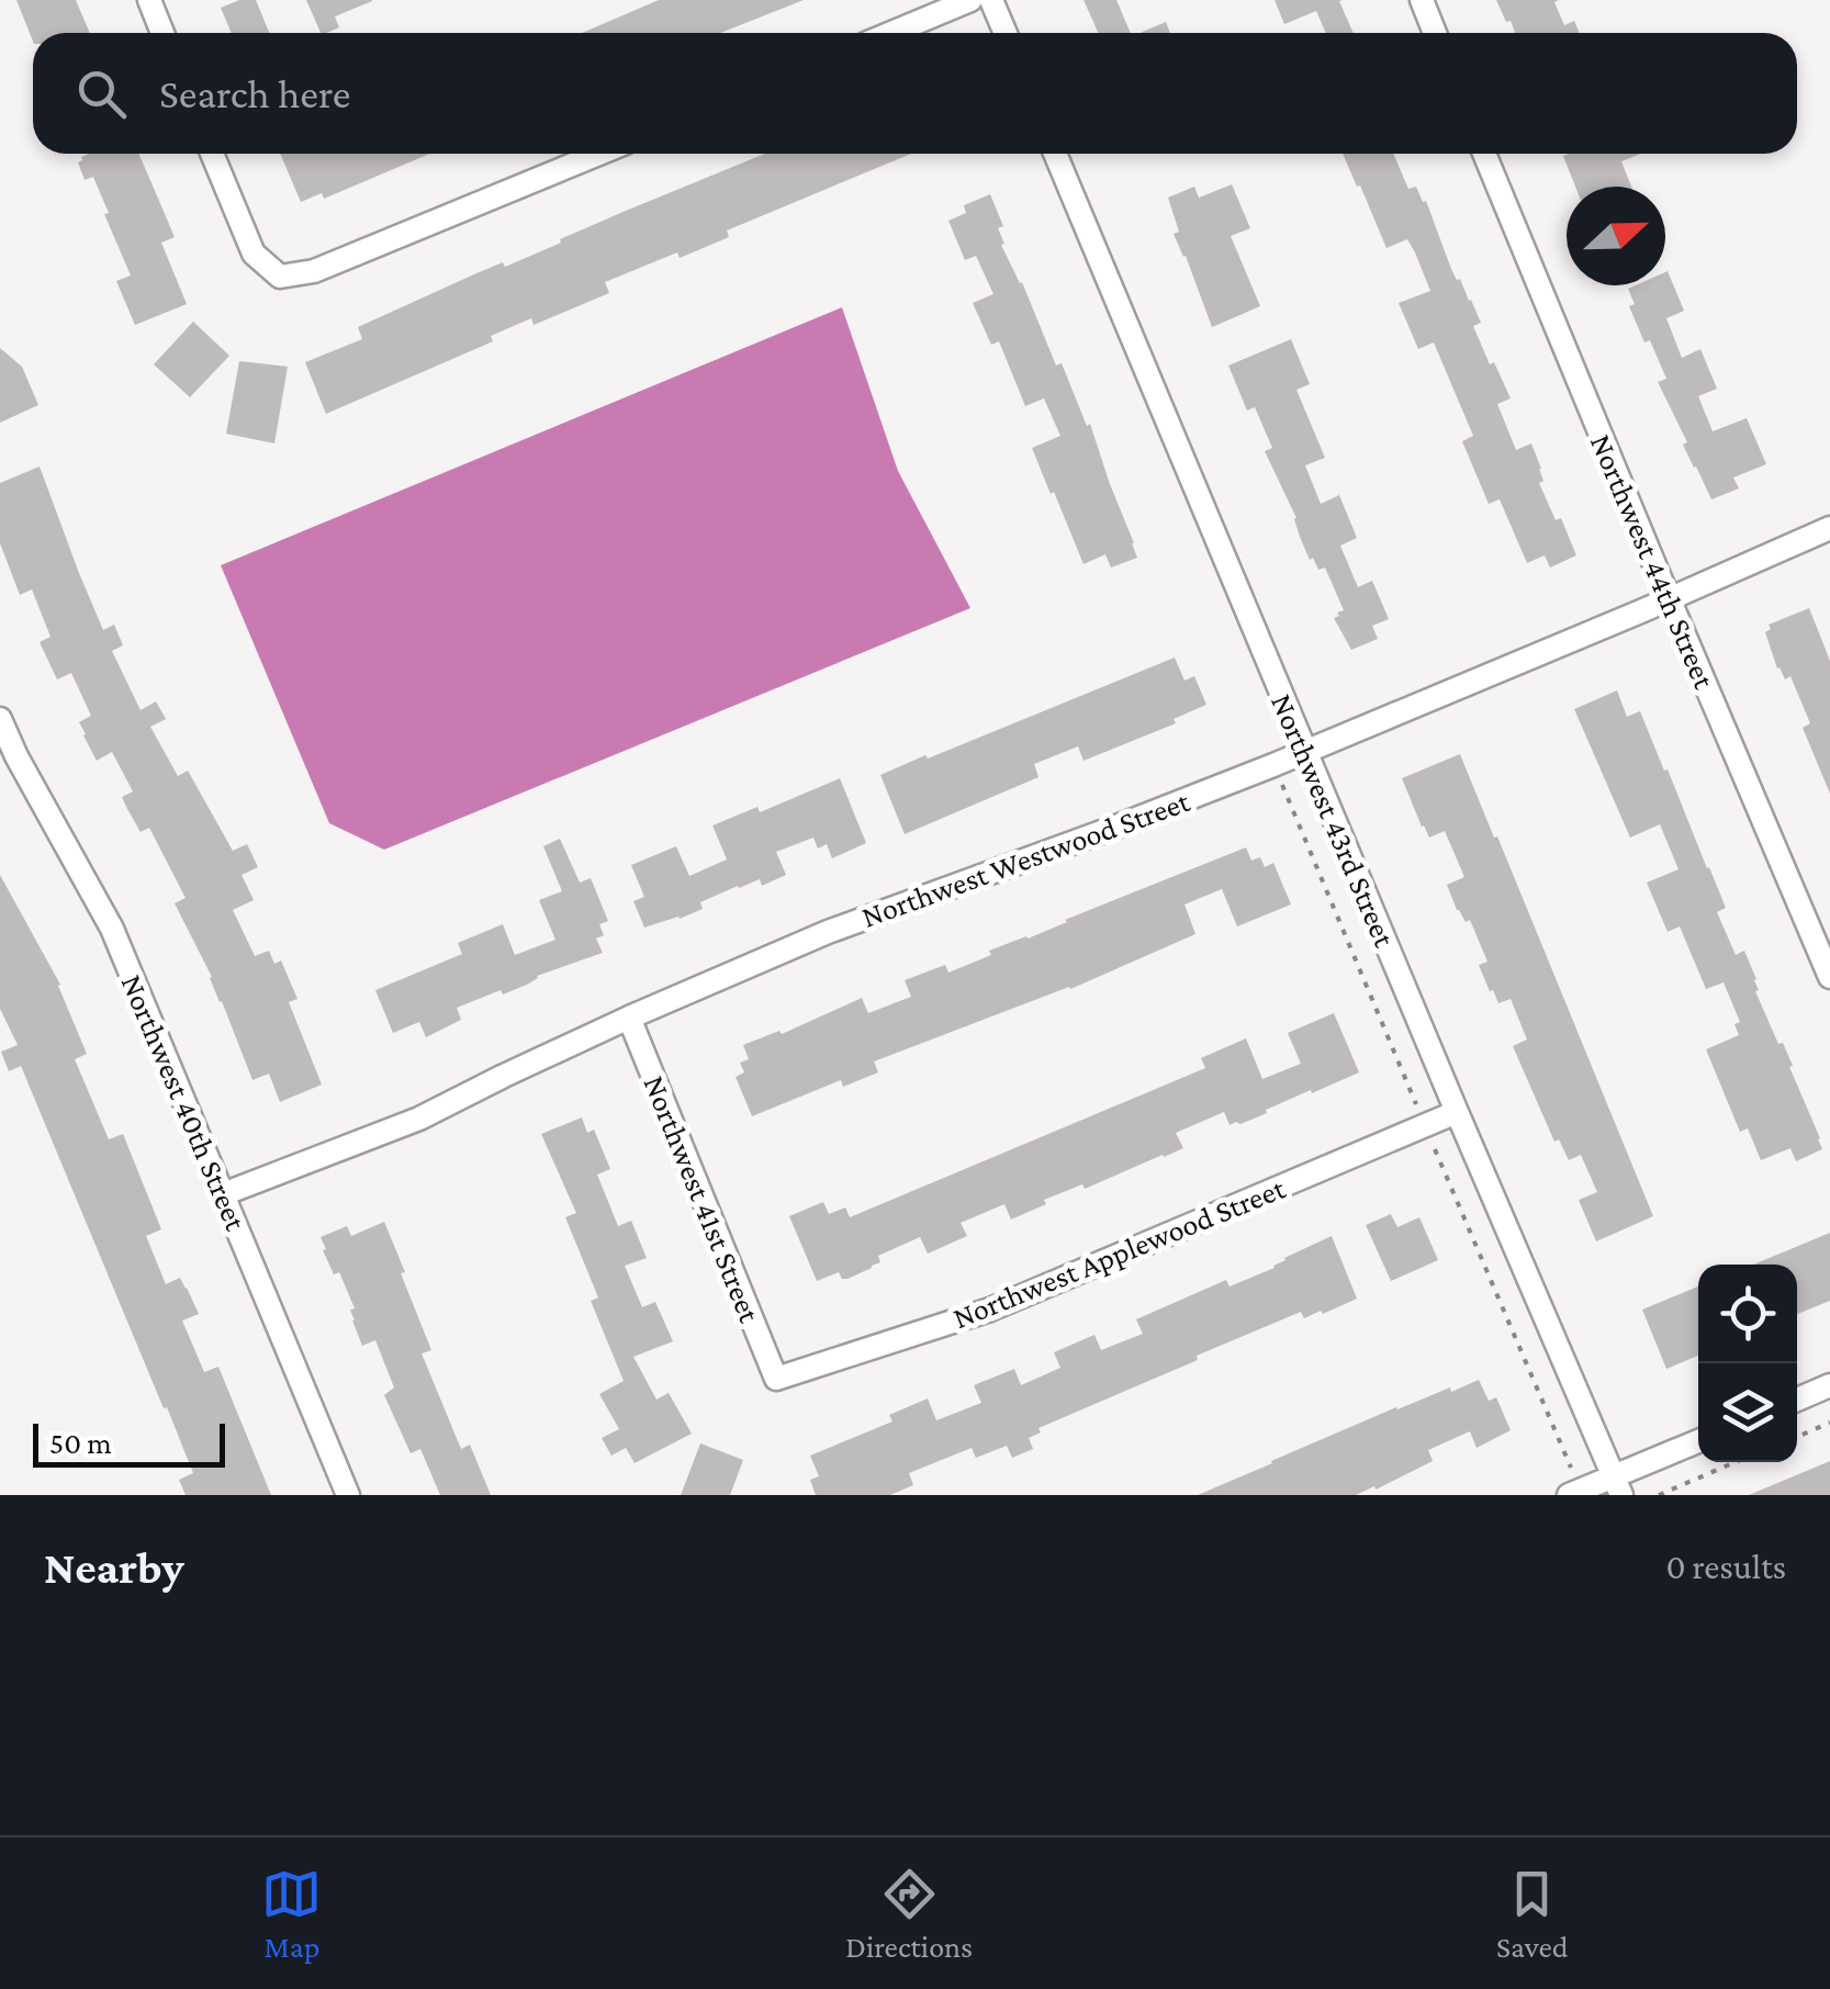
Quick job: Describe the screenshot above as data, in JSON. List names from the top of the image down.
{
  "streets": {
    "street": [
      "Northwest 44th Street",
      "Northwest 43rd Street",
      "Northwest Westwood Street",
      "Northwest 40th Street",
      "Northwest 41st Street",
      "Northwest Applewood Street"
    ]
  },
  "crossings": [
    ["Northwest 44th Street", "Northwest Westwood Street"],
    ["Northwest 43rd Street", "Northwest Westwood Street"],
    ["Northwest 43rd Street", "Northwest Applewood Street"],
    ["Northwest Westwood Street", "Northwest 40th Street"],
    ["Northwest Westwood Street", "Northwest 41st Street"],
    ["Northwest 41st Street", "Northwest Applewood Street"]
  ],
  "scale_bar": "50 m",
  "north": "right",
  "page": {
    "search": "Search here",
    "scale": "50 m",
    "heading": ["Nearby", "0 results"],
    "nav": ["Map", "Directions", "Saved"]
  }
}
